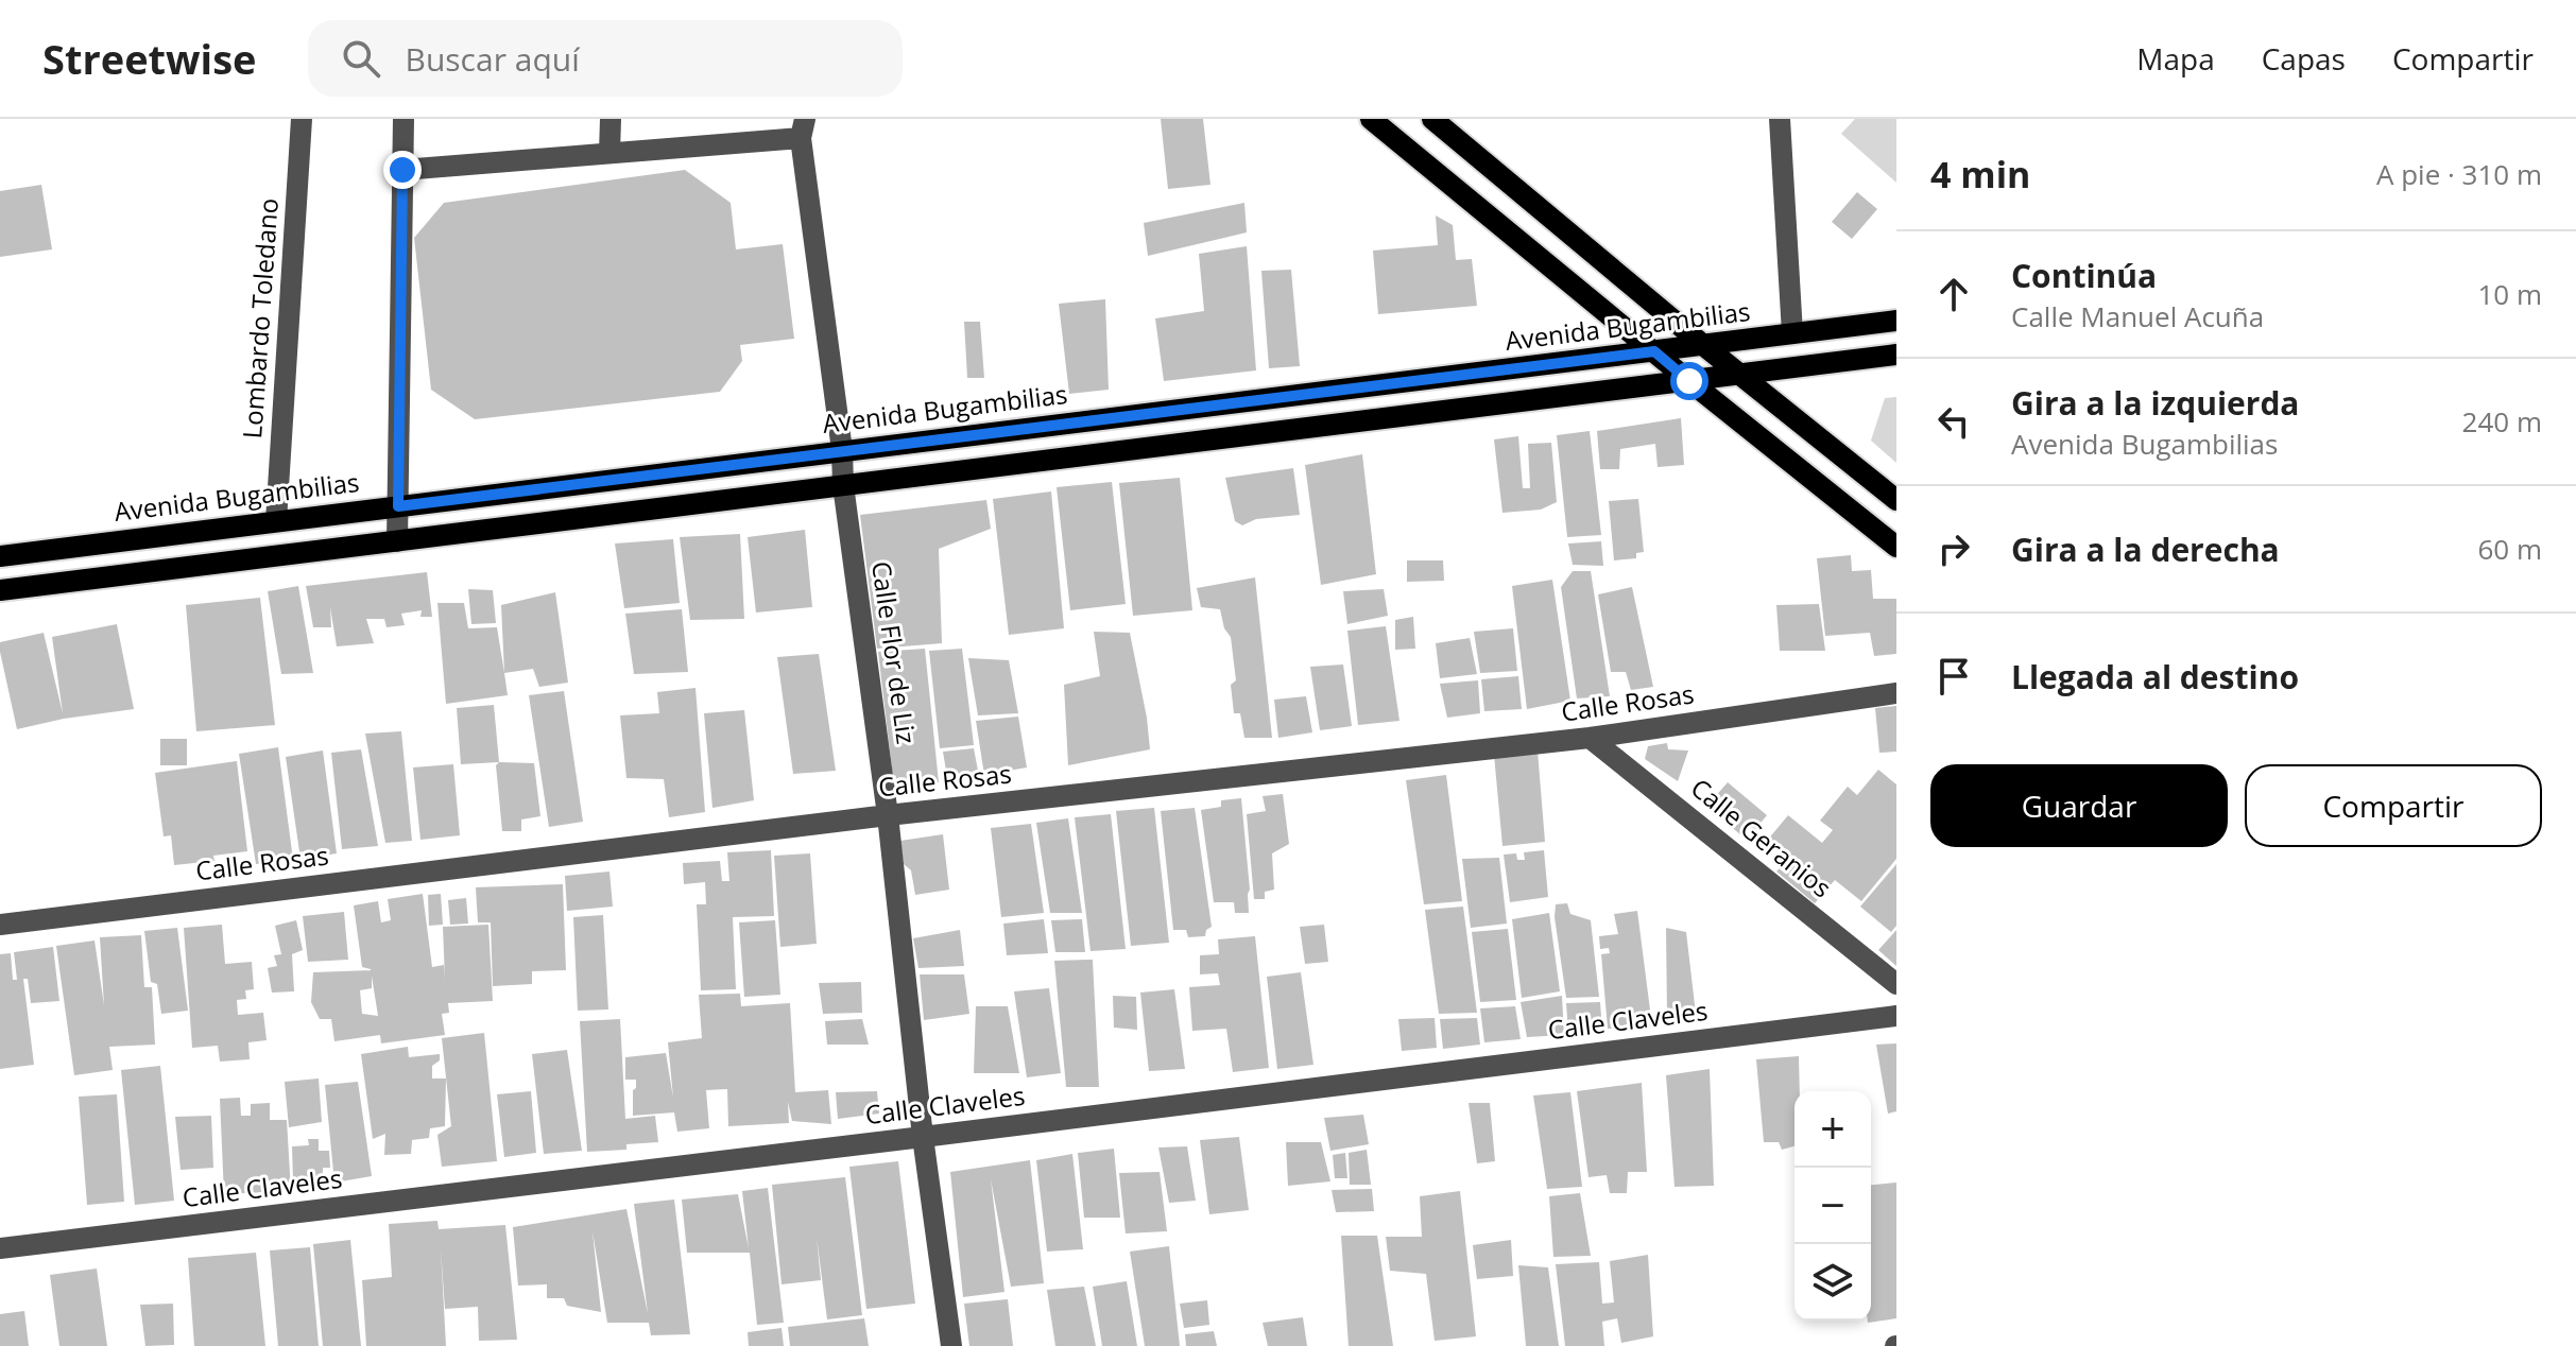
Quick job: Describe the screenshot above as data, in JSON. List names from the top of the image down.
{
  "streets": {
    "main road": ["Avenida Bugambilias"],
    "street": [
      "Lombardo Toledano",
      "Calle Flor de Liz",
      "Calle Rosas",
      "Calle Geranios",
      "Calle Claveles"
    ]
  },
  "crossings": [
    ["Lombardo Toledano", "Avenida Bugambilias"],
    ["Avenida Bugambilias", "Calle Flor de Liz"],
    ["Calle Flor de Liz", "Calle Rosas"],
    ["Calle Flor de Liz", "Calle Claveles"],
    ["Calle Rosas", "Calle Geranios"]
  ],
  "page": {
    "header": "Streetwise",
    "search": "Buscar aquí",
    "nav": ["Mapa", "Capas", "Compartir"],
    "heading": ["4 min", "A pie · 310 m"],
    "list": [
      ["Continúa", "Calle Manuel Acuña", "10 m"],
      ["Gira a la izquierda", "Avenida Bugambilias", "240 m"],
      ["Gira a la derecha", "60 m"],
      "Llegada al destino"
    ],
    "buttons": ["Guardar", "Compartir"],
    "map_buttons": ["+", "−"]
  }
}
